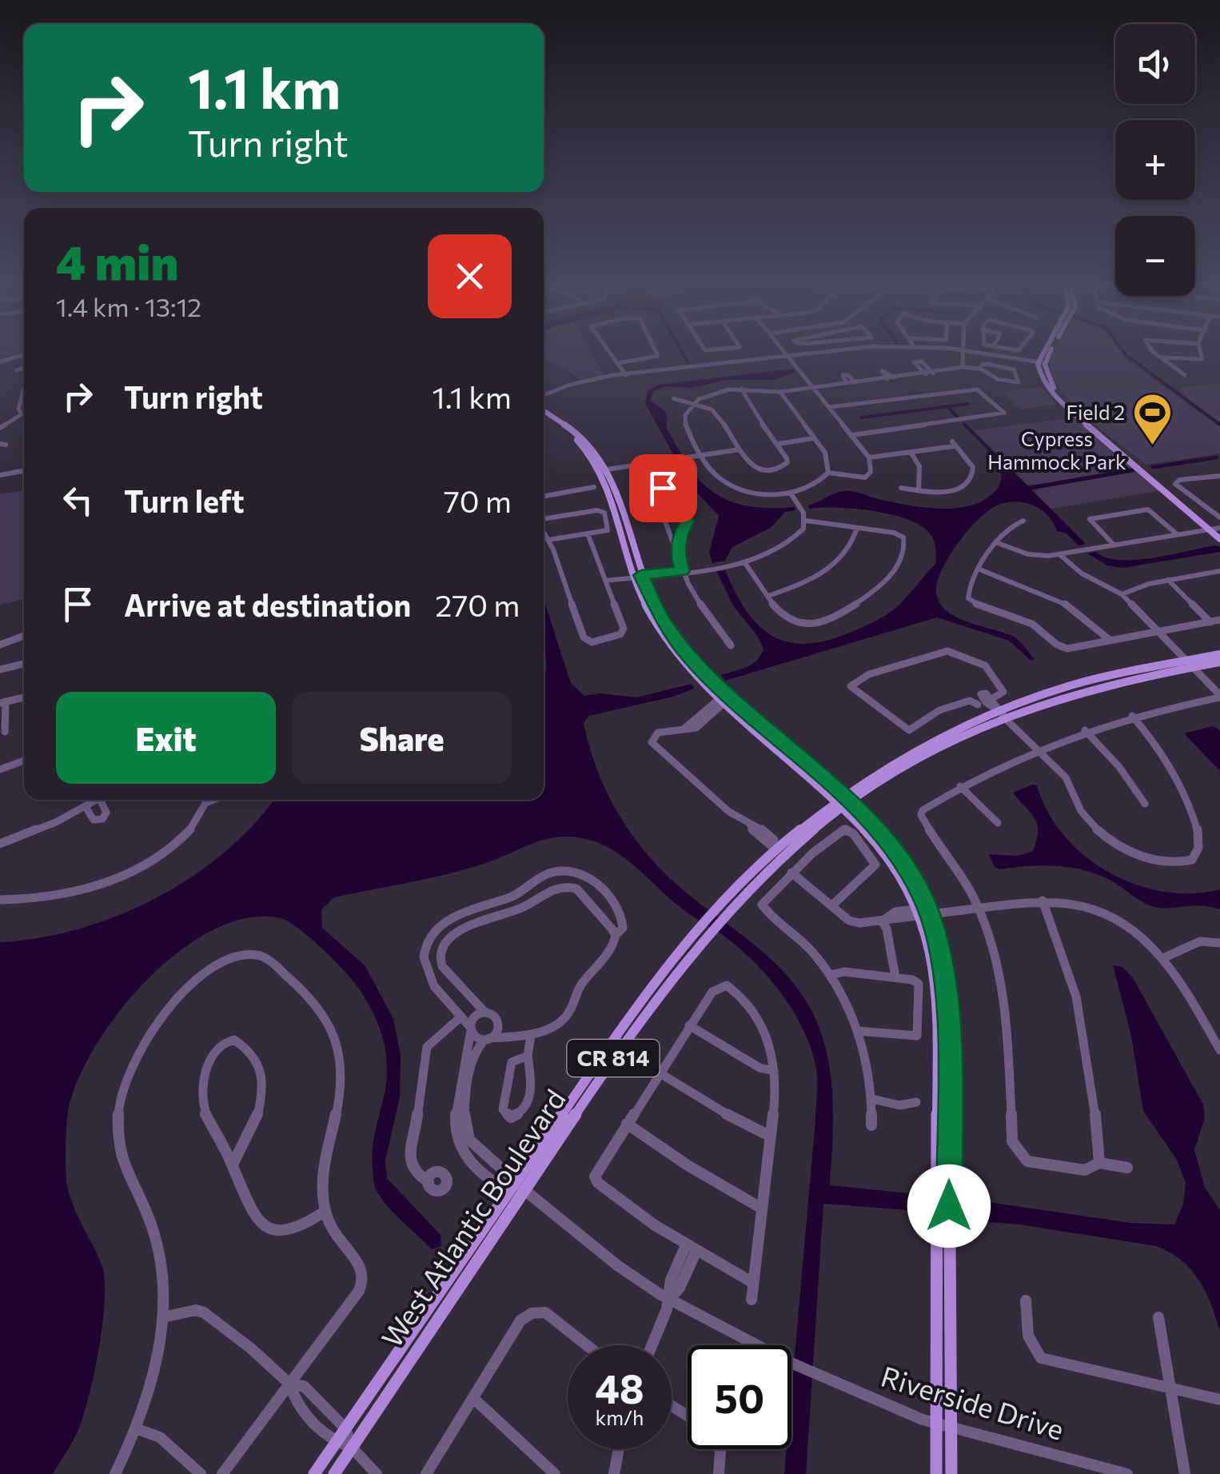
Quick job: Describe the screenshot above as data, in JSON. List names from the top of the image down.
{
  "streets": {
    "main road": ["CR 814", "West Atlantic Boulevard"],
    "street": ["Riverside Drive"]
  },
  "crossings": [
    ["West Atlantic Boulevard", "Riverside Drive"]
  ],
  "parks": ["Cypress Hammock Park"],
  "places": {
    "sports": ["Field 2"]
  },
  "page": {
    "map_buttons": ["+", "−"],
    "turn": ["1.1 km", "Turn right"],
    "heading": ["4 min", "1.4 km · 13:12"],
    "list": [
      {
        "name": "Turn right",
        "value": "1.1 km"
      },
      {
        "name": "Turn left",
        "value": "70 m"
      },
      {
        "name": "Arrive at destination",
        "value": "270 m"
      }
    ],
    "buttons": ["Exit", "Share"],
    "speed": "48 km/h",
    "limit": "50"
  }
}
